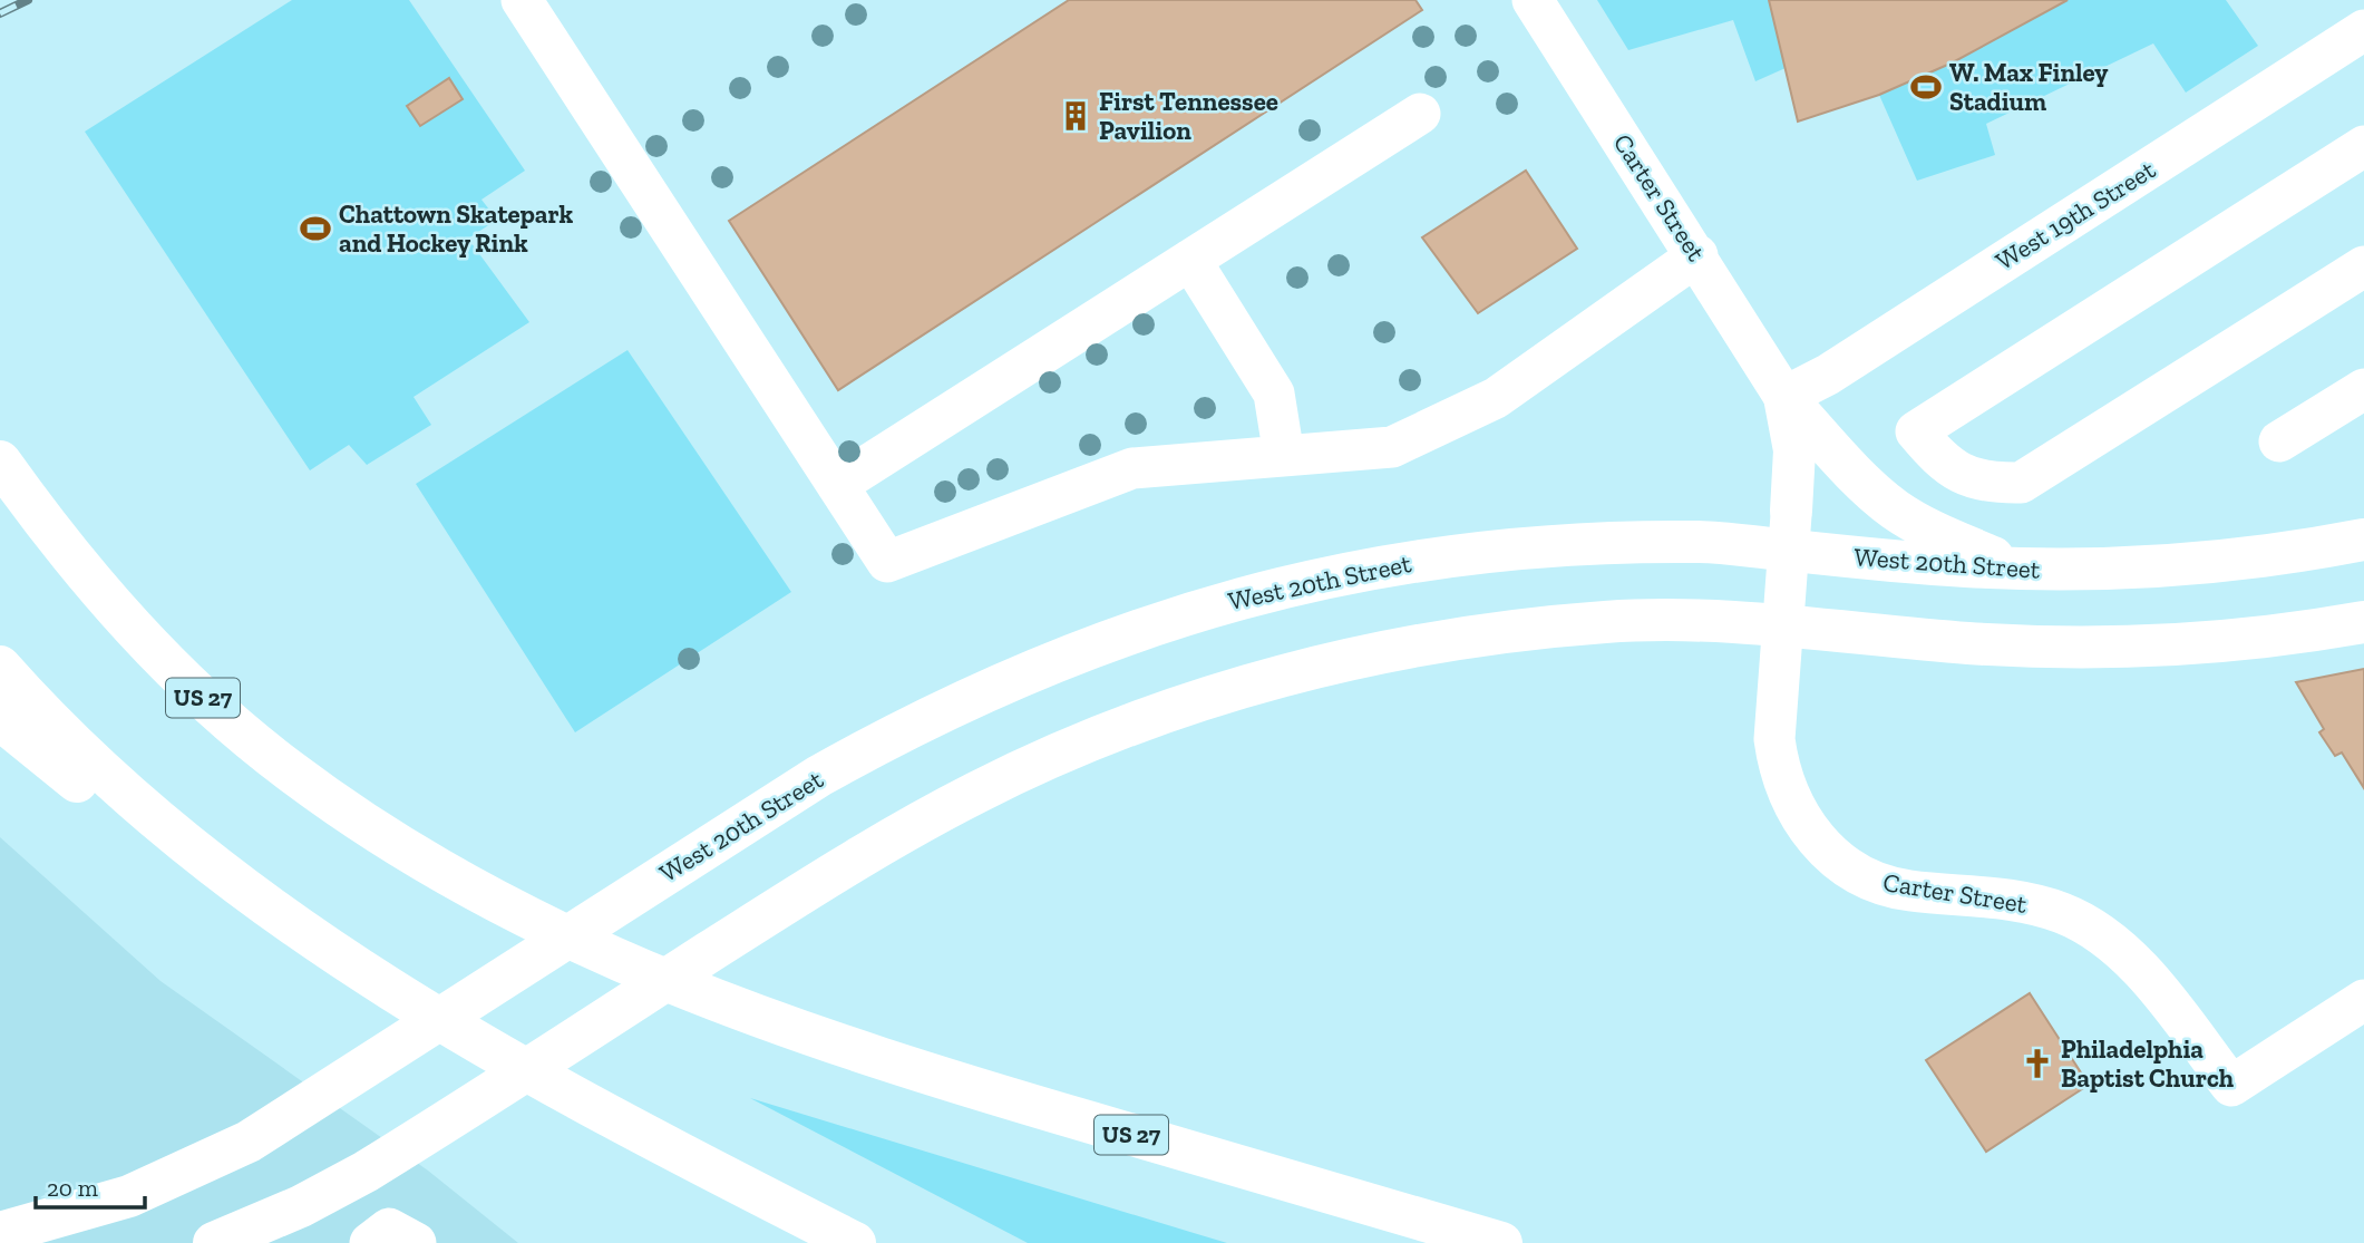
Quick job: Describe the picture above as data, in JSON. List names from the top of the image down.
{
  "streets": {
    "main road": ["West 20th Street", "US 27"],
    "street": ["Carter Street", "West 19th Street"]
  },
  "crossings": [
    ["Carter Street", "West 19th Street"],
    ["Carter Street", "West 20th Street"]
  ],
  "places": {
    "sports": ["W. Max Finley Stadium", "Chattown Skatepark and Hockey Rink"],
    "building": ["First Tennessee Pavilion"],
    "church": ["Philadelphia Baptist Church"]
  },
  "scale_bar": "20 m"
}
